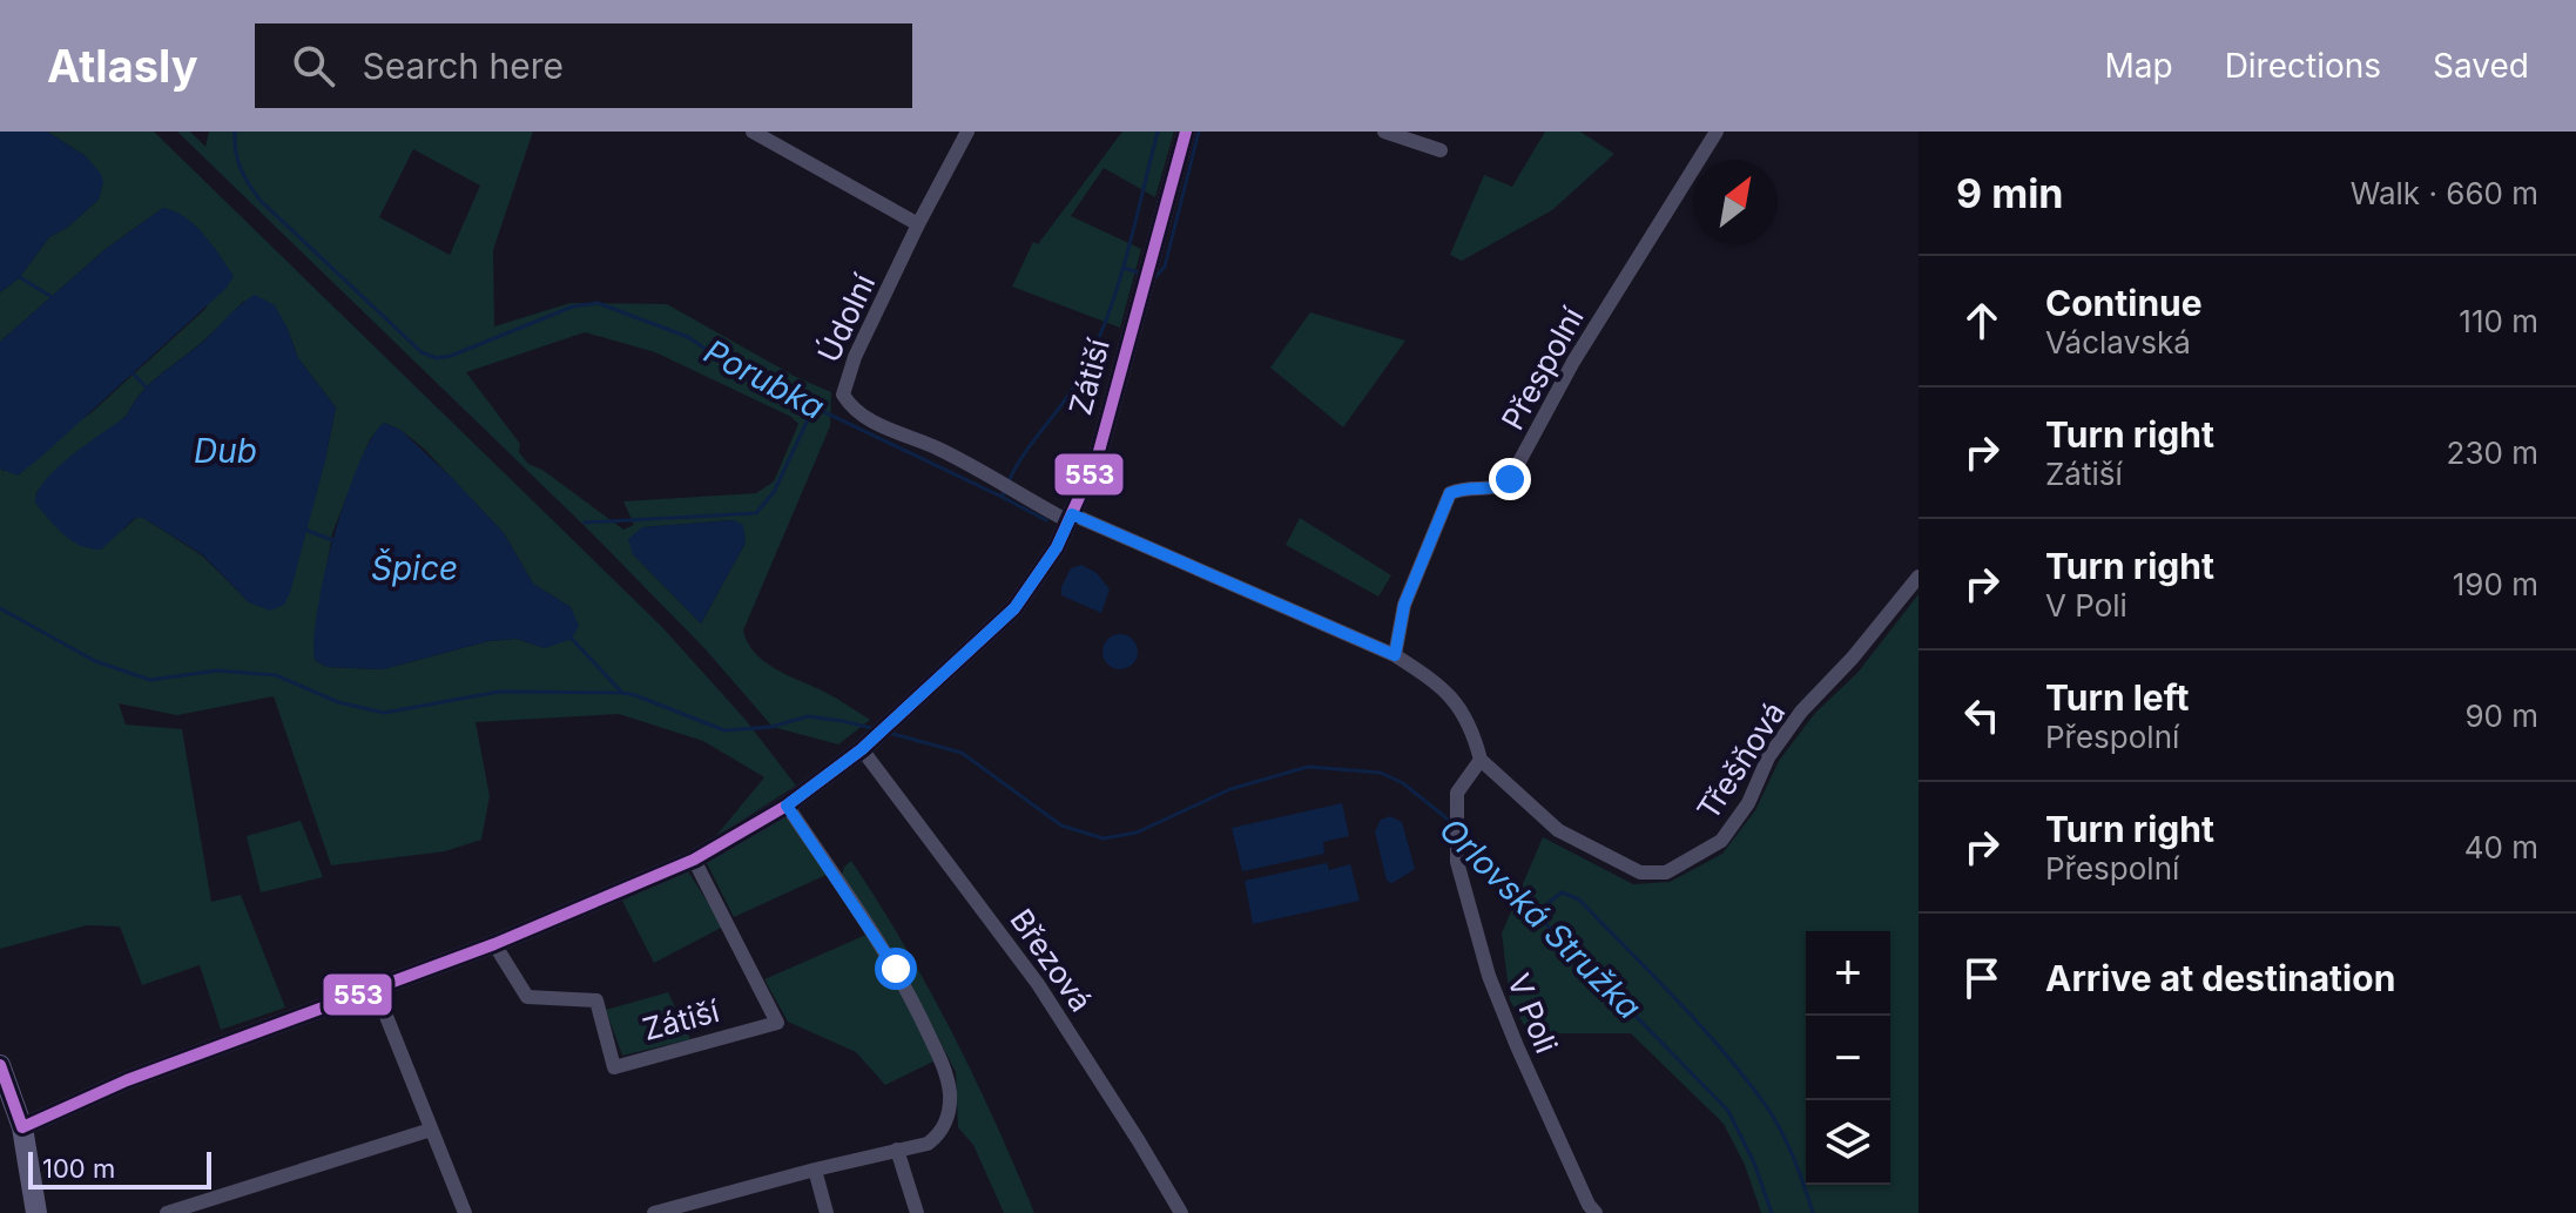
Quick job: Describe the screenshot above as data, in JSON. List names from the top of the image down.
{
  "streets": {
    "street": [
      "Údolní",
      "Přespolní",
      "Zátiší",
      "Třešňová",
      "Březová",
      "V Poli"
    ]
  },
  "crossings": [
    ["Údolní", "Zátiší"],
    ["Zátiší", "Březová"],
    ["Třešňová", "V Poli"]
  ],
  "water": [
    "Porubka",
    "Dub",
    "Špice",
    "Orlovská Stružka"
  ],
  "lines": ["transit line 553"],
  "scale_bar": "100 m",
  "north": "top right",
  "page": {
    "header": "Atlasly",
    "search": "Search here",
    "nav": ["Map", "Directions", "Saved"],
    "heading": ["9 min", "Walk · 660 m"],
    "list": [
      ["Continue", "Václavská", "110 m"],
      ["Turn right", "Zátiší", "230 m"],
      ["Turn right", "V Poli", "190 m"],
      ["Turn left", "Přespolní", "90 m"],
      ["Turn right", "Přespolní", "40 m"],
      "Arrive at destination"
    ],
    "map_buttons": ["+", "−"],
    "scale": "100 m"
  }
}
